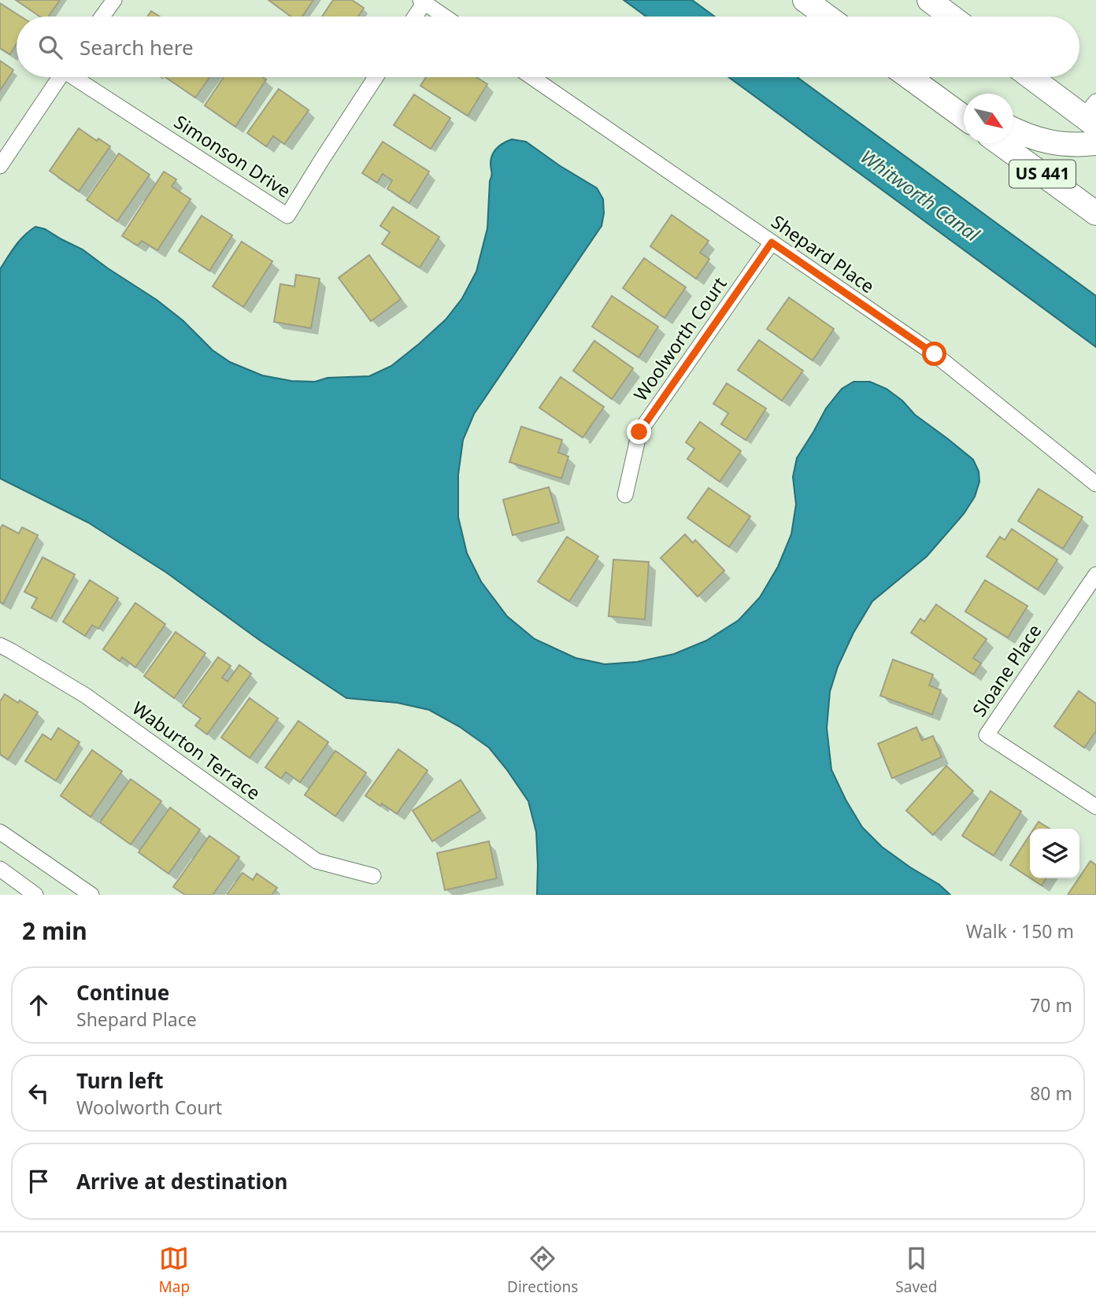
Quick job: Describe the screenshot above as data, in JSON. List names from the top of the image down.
{
  "streets": {
    "main road": ["US 441"],
    "street": [
      "Simonson Drive",
      "Shepard Place",
      "Woolworth Court",
      "Sloane Place",
      "Waburton Terrace"
    ]
  },
  "crossings": [
    ["Shepard Place", "Woolworth Court"]
  ],
  "water": ["Whitworth Canal"],
  "north": "bottom right",
  "page": {
    "search": "Search here",
    "heading": ["2 min", "Walk · 150 m"],
    "list": [
      ["Continue", "Shepard Place", "70 m"],
      ["Turn left", "Woolworth Court", "80 m"],
      "Arrive at destination"
    ],
    "nav": ["Map", "Directions", "Saved"]
  }
}
